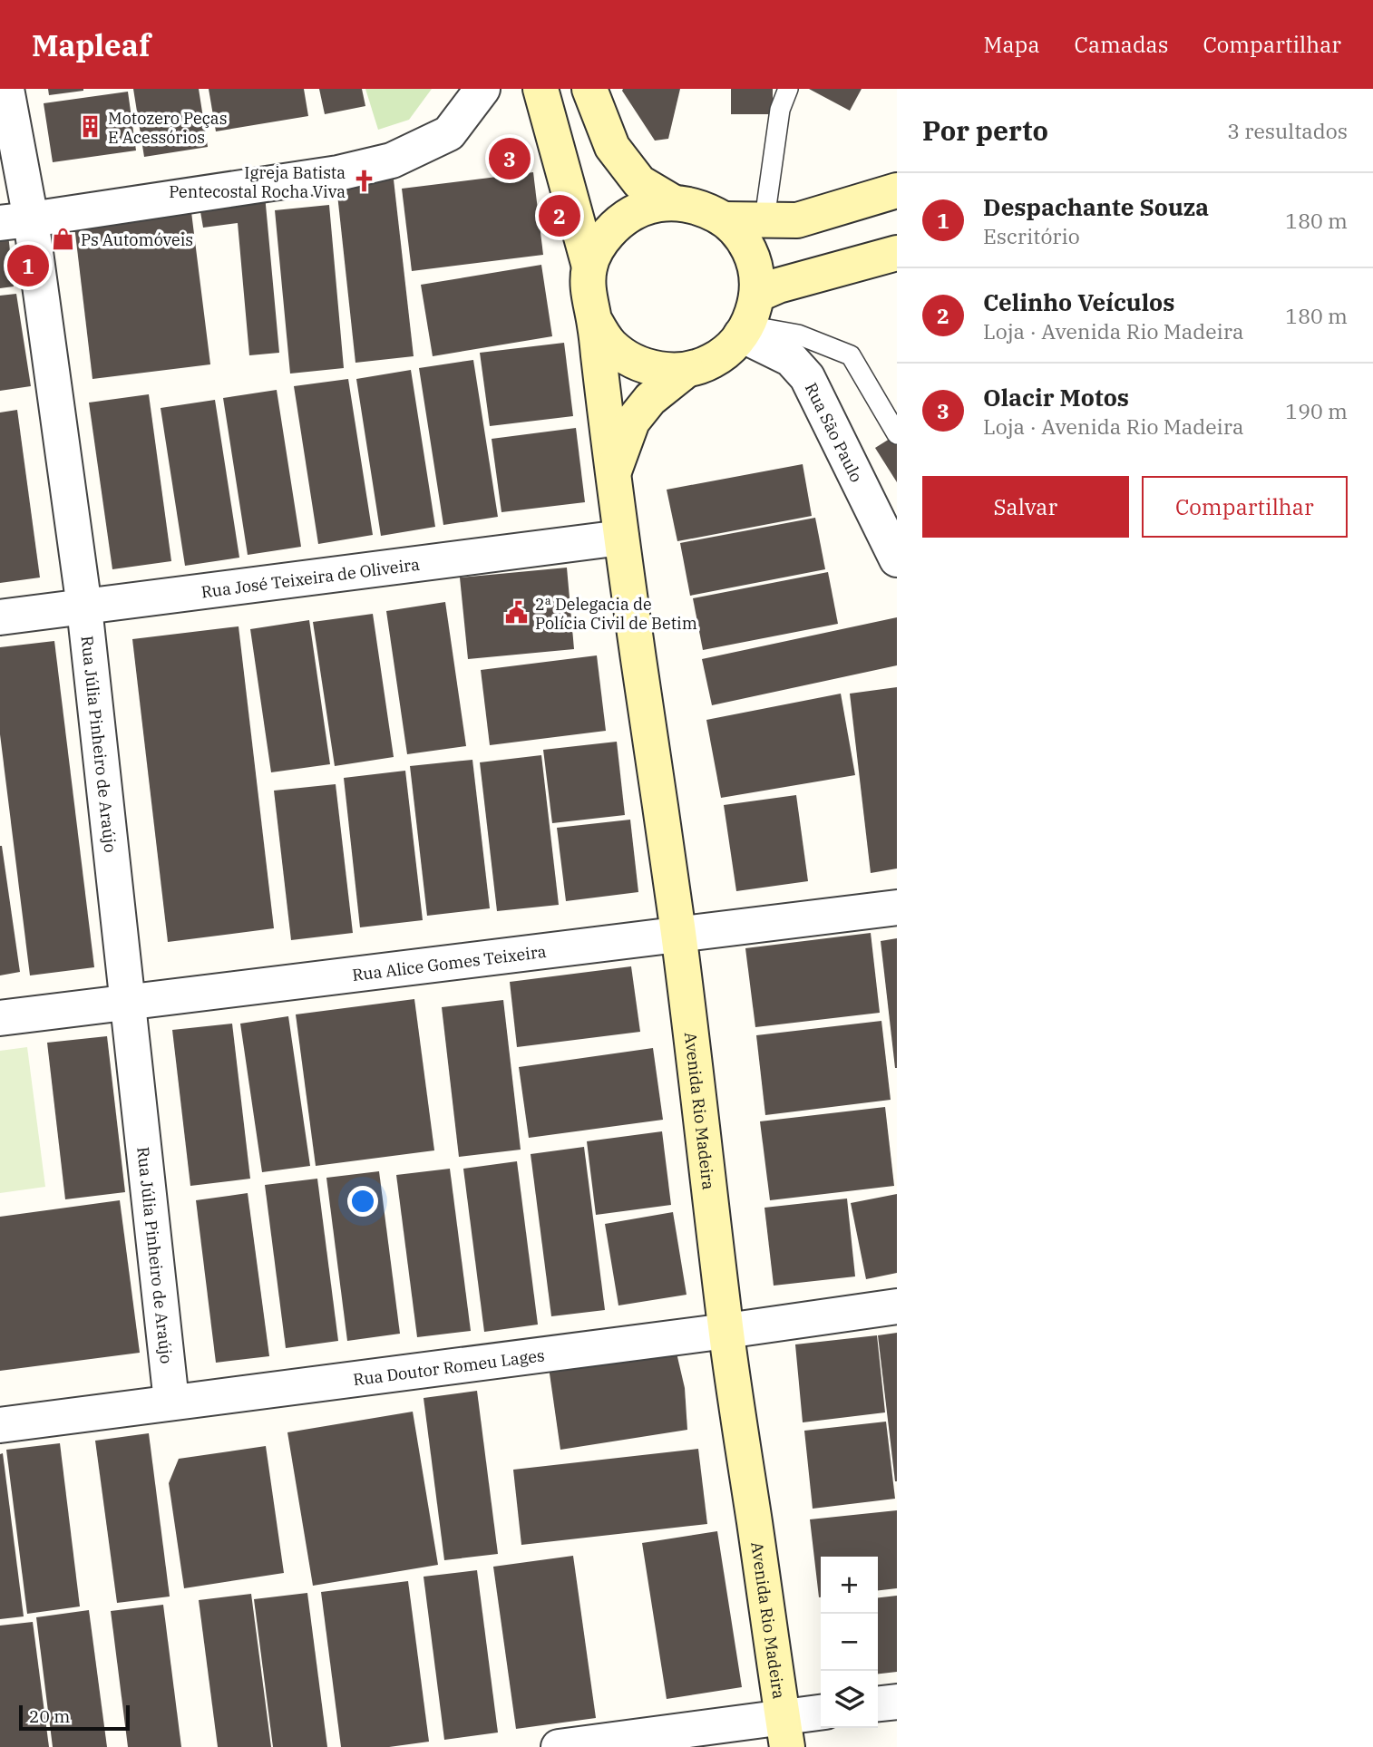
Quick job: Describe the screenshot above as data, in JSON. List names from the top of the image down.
{
  "streets": {
    "main road": ["Avenida Rio Madeira"],
    "street": [
      "Rua São Paulo",
      "Rua José Teixeira de Oliveira",
      "Rua Júlia Pinheiro de Araújo",
      "Rua Alice Gomes Teixeira",
      "Rua Doutor Romeu Lages"
    ]
  },
  "crossings": [
    ["Rua São Paulo", "Avenida Rio Madeira"],
    ["Rua José Teixeira de Oliveira", "Rua Júlia Pinheiro de Araújo"],
    ["Rua José Teixeira de Oliveira", "Avenida Rio Madeira"],
    ["Rua Júlia Pinheiro de Araújo", "Rua Alice Gomes Teixeira"],
    ["Rua Júlia Pinheiro de Araújo", "Rua Doutor Romeu Lages"],
    ["Rua Alice Gomes Teixeira", "Avenida Rio Madeira"],
    ["Avenida Rio Madeira", "Rua Doutor Romeu Lages"]
  ],
  "places": {
    "building": ["Motozero Peças E Acessórios"],
    "church": ["Igreja Batista Pentecostal Rocha Viva"],
    "shop": ["Ps Automóveis"],
    "public building": ["2ª Delegacia de Polícia Civil de Betim"]
  },
  "scale_bar": "20 m",
  "page": {
    "header": "Mapleaf",
    "nav": ["Mapa", "Camadas", "Compartilhar"],
    "heading": ["Por perto", "3 resultados"],
    "pins": ["3", "2", "1"],
    "list": [
      {
        "mark": "1",
        "name": "Despachante Souza",
        "note": "Escritório",
        "value": "180 m"
      },
      {
        "mark": "2",
        "name": "Celinho Veículos",
        "note": "Loja · Avenida Rio Madeira",
        "value": "180 m"
      },
      {
        "mark": "3",
        "name": "Olacir Motos",
        "note": "Loja · Avenida Rio Madeira",
        "value": "190 m"
      }
    ],
    "buttons": ["Salvar", "Compartilhar"],
    "map_buttons": ["+", "−"],
    "scale": "20 m"
  }
}
